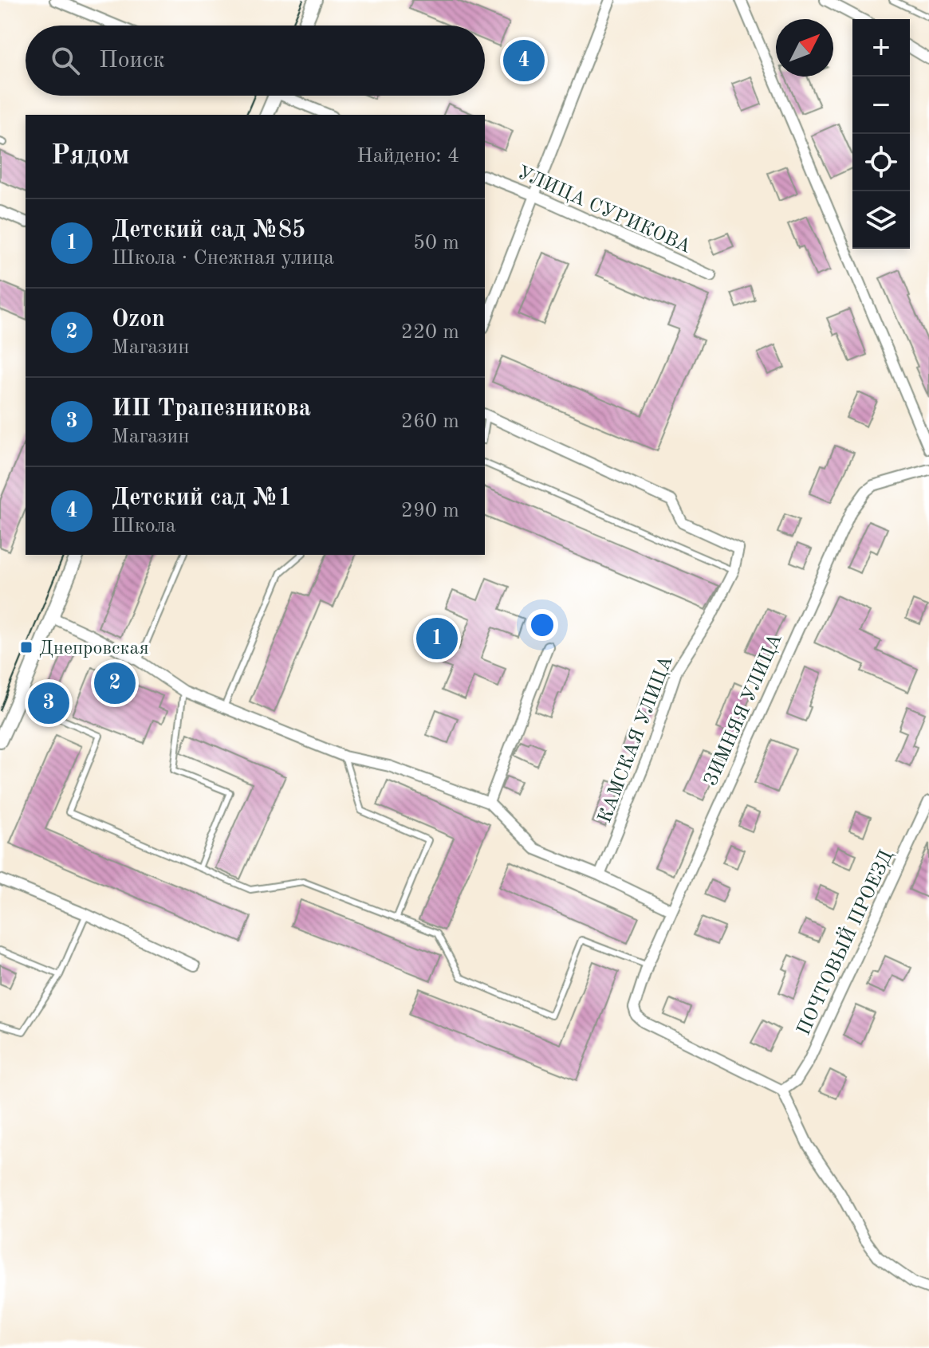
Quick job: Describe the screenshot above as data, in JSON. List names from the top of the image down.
{
  "streets": {
    "street": [
      "УЛИЦА СУРИКОВА",
      "ЗИМНЯЯ УЛИЦА",
      "КАМСКАЯ УЛИЦА",
      "ПОЧТОВЫЙ ПРОЕЗД"
    ]
  },
  "crossings": [
    ["ЗИМНЯЯ УЛИЦА", "ПОЧТОВЫЙ ПРОЕЗД"]
  ],
  "places": {
    "transit": ["Днепровская"]
  },
  "north": "top right",
  "page": {
    "map_buttons": ["+", "−"],
    "search": "Поиск",
    "pins": [
      "4",
      "1",
      "2",
      "3"
    ],
    "heading": ["Рядом", "Найдено: 4"],
    "list": [
      {
        "mark": "1",
        "name": "Детский сад №85",
        "note": "Школа · Снежная улица",
        "value": "50 m"
      },
      {
        "mark": "2",
        "name": "Ozon",
        "note": "Магазин",
        "value": "220 m"
      },
      {
        "mark": "3",
        "name": "ИП Трапезникова",
        "note": "Магазин",
        "value": "260 m"
      },
      {
        "mark": "4",
        "name": "Детский сад №1",
        "note": "Школа",
        "value": "290 m"
      }
    ]
  }
}
